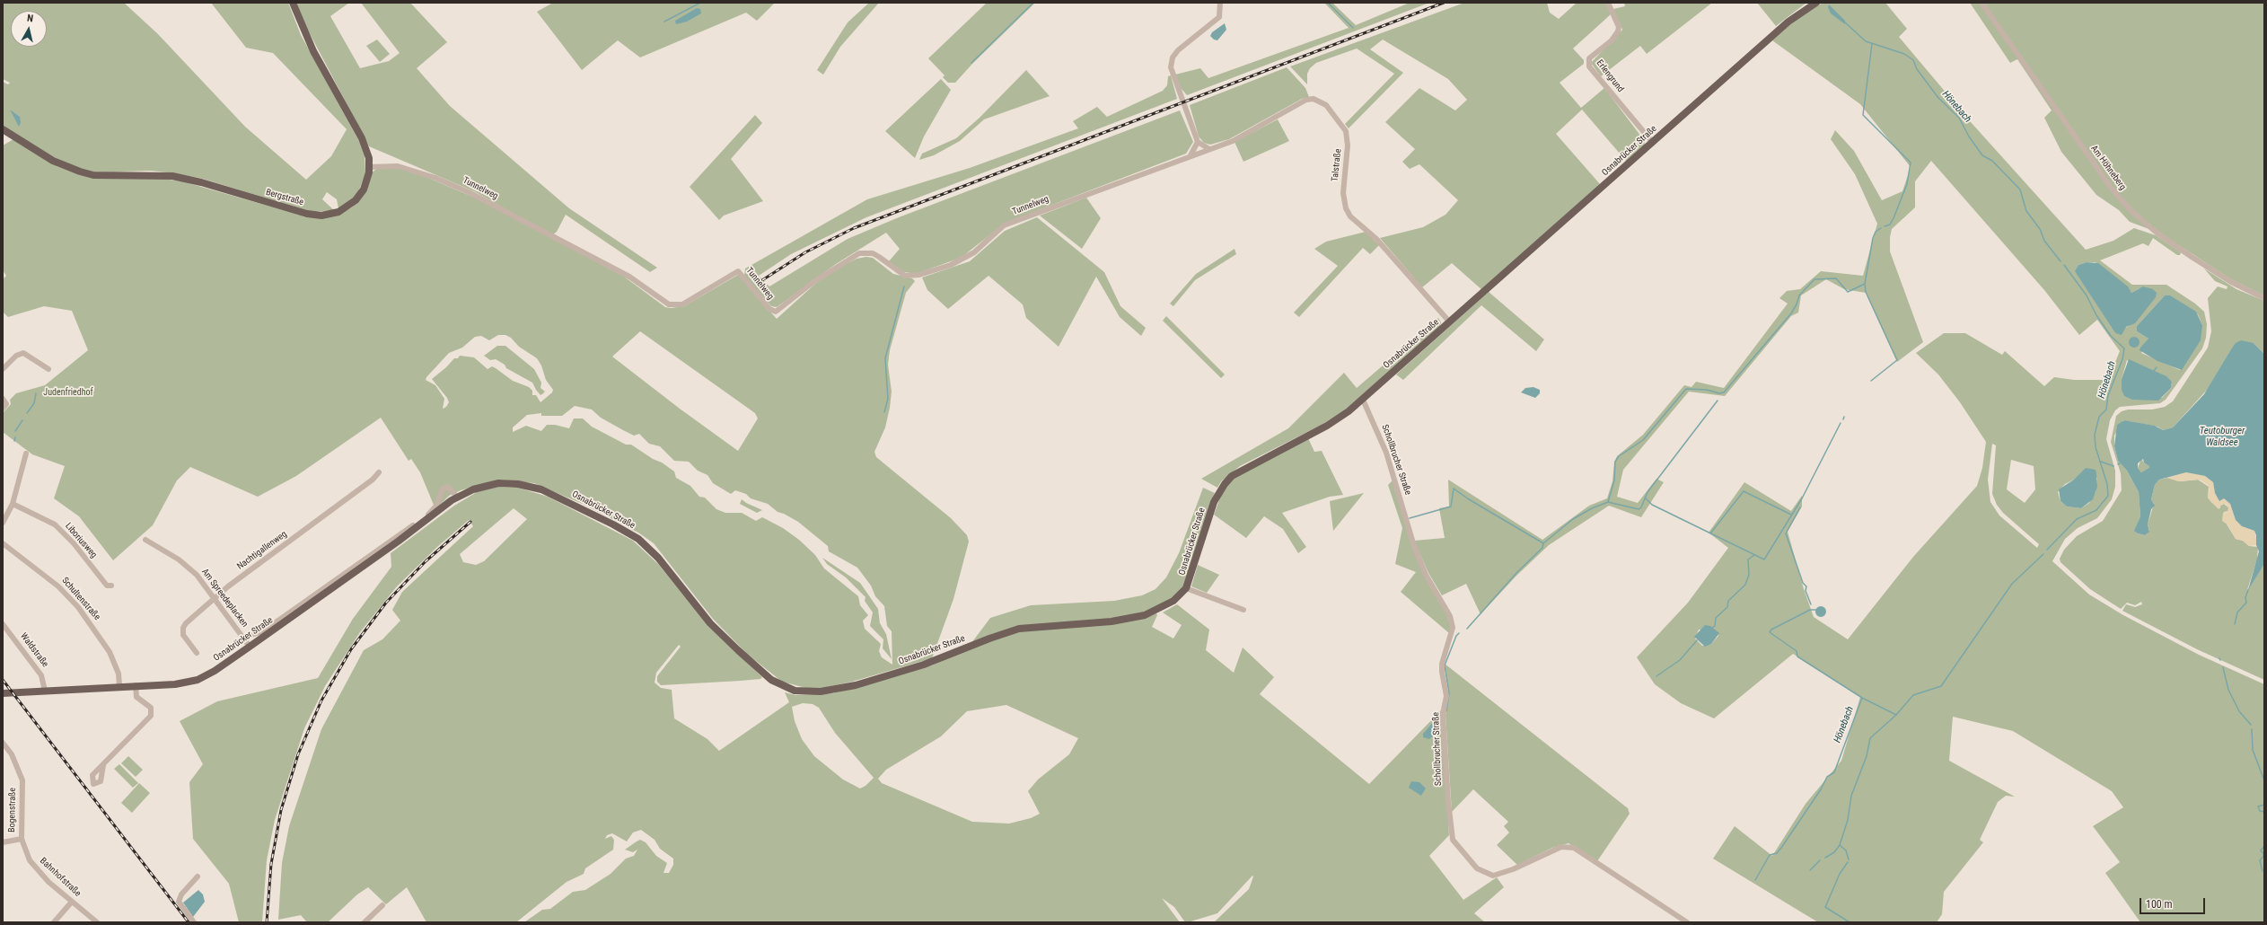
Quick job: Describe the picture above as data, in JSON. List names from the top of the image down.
{
  "streets": {
    "main road": ["Osnabrücker Straße", "Bergstraße"],
    "street": [
      "Erlengrund",
      "Talstraße",
      "Am Höhneberg",
      "Tunnelweg",
      "Schollbrucher Straße",
      "Liboriusweg",
      "Nachtigallenweg",
      "Am Spreedeplacken",
      "Schultenstraße",
      "Waldstraße",
      "Bogenstraße",
      "Bahnhofstraße"
    ]
  },
  "crossings": [
    ["Erlengrund", "Osnabrücker Straße"],
    ["Osnabrücker Straße", "Talstraße"],
    ["Osnabrücker Straße", "Schollbrucher Straße"],
    ["Osnabrücker Straße", "Am Spreedeplacken"],
    ["Osnabrücker Straße", "Schultenstraße"],
    ["Osnabrücker Straße", "Waldstraße"],
    ["Talstraße", "Tunnelweg"],
    ["Tunnelweg", "Bergstraße"],
    ["Nachtigallenweg", "Am Spreedeplacken"],
    ["Bogenstraße", "Bahnhofstraße"]
  ],
  "water": ["Hönebach", "Teutoburger Waldsee"],
  "parks": ["Judenfriedhof"],
  "scale_bar": "100 m",
  "north": "top"
}
